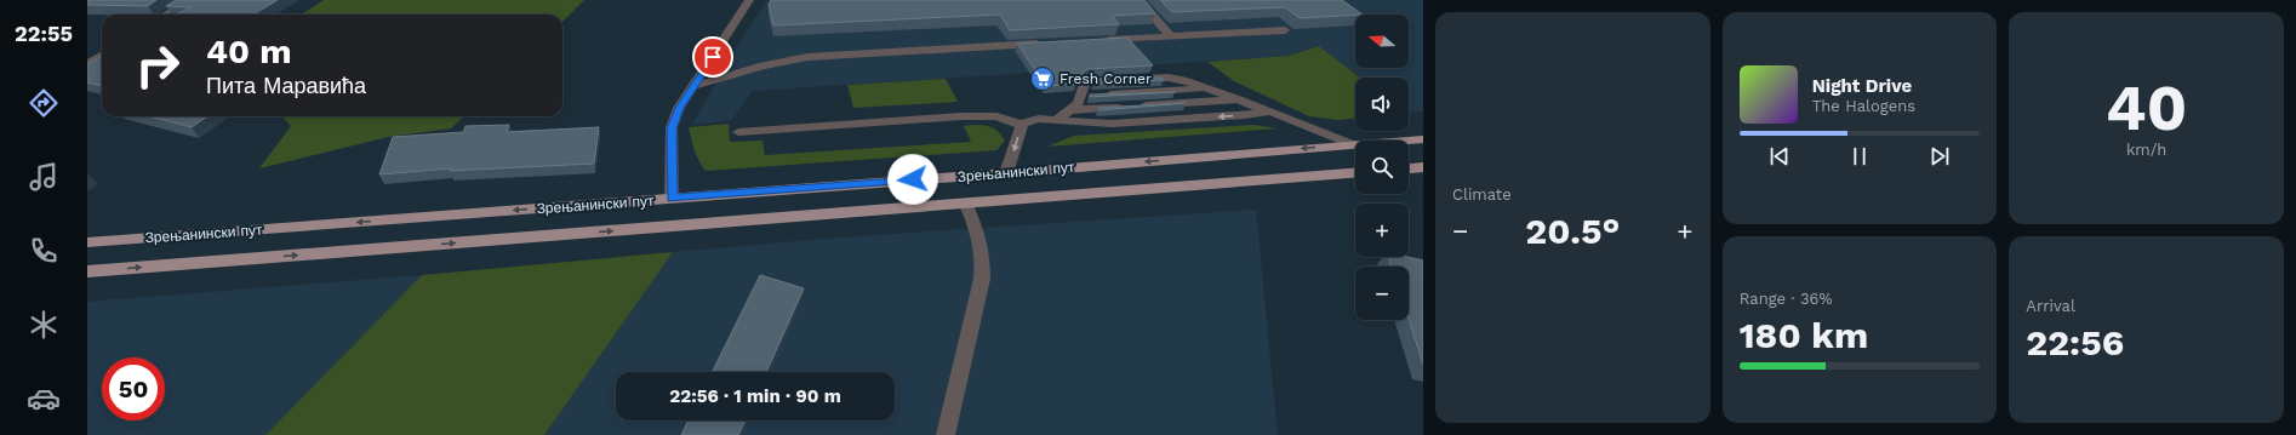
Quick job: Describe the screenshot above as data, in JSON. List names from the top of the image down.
{
  "streets": {
    "main road": ["Зрењанински пут"]
  },
  "places": {
    "supermarket": ["Fresh Corner"]
  },
  "north": "left",
  "page": {
    "tabs": "22:55",
    "tile": [
      "Climate",
      ["40", "km/h"],
      ["Range · 36%", "180 km"],
      ["Arrival", "22:56"]
    ],
    "map_buttons": ["+", "−"],
    "turn": ["40 m", "Пита Маравића"],
    "song": ["Night Drive", "The Halogens"],
    "heat": ["−", "20.5°", "+"],
    "limit": "50",
    "trip": "22:56 · 1 min · 90 m"
  }
}
